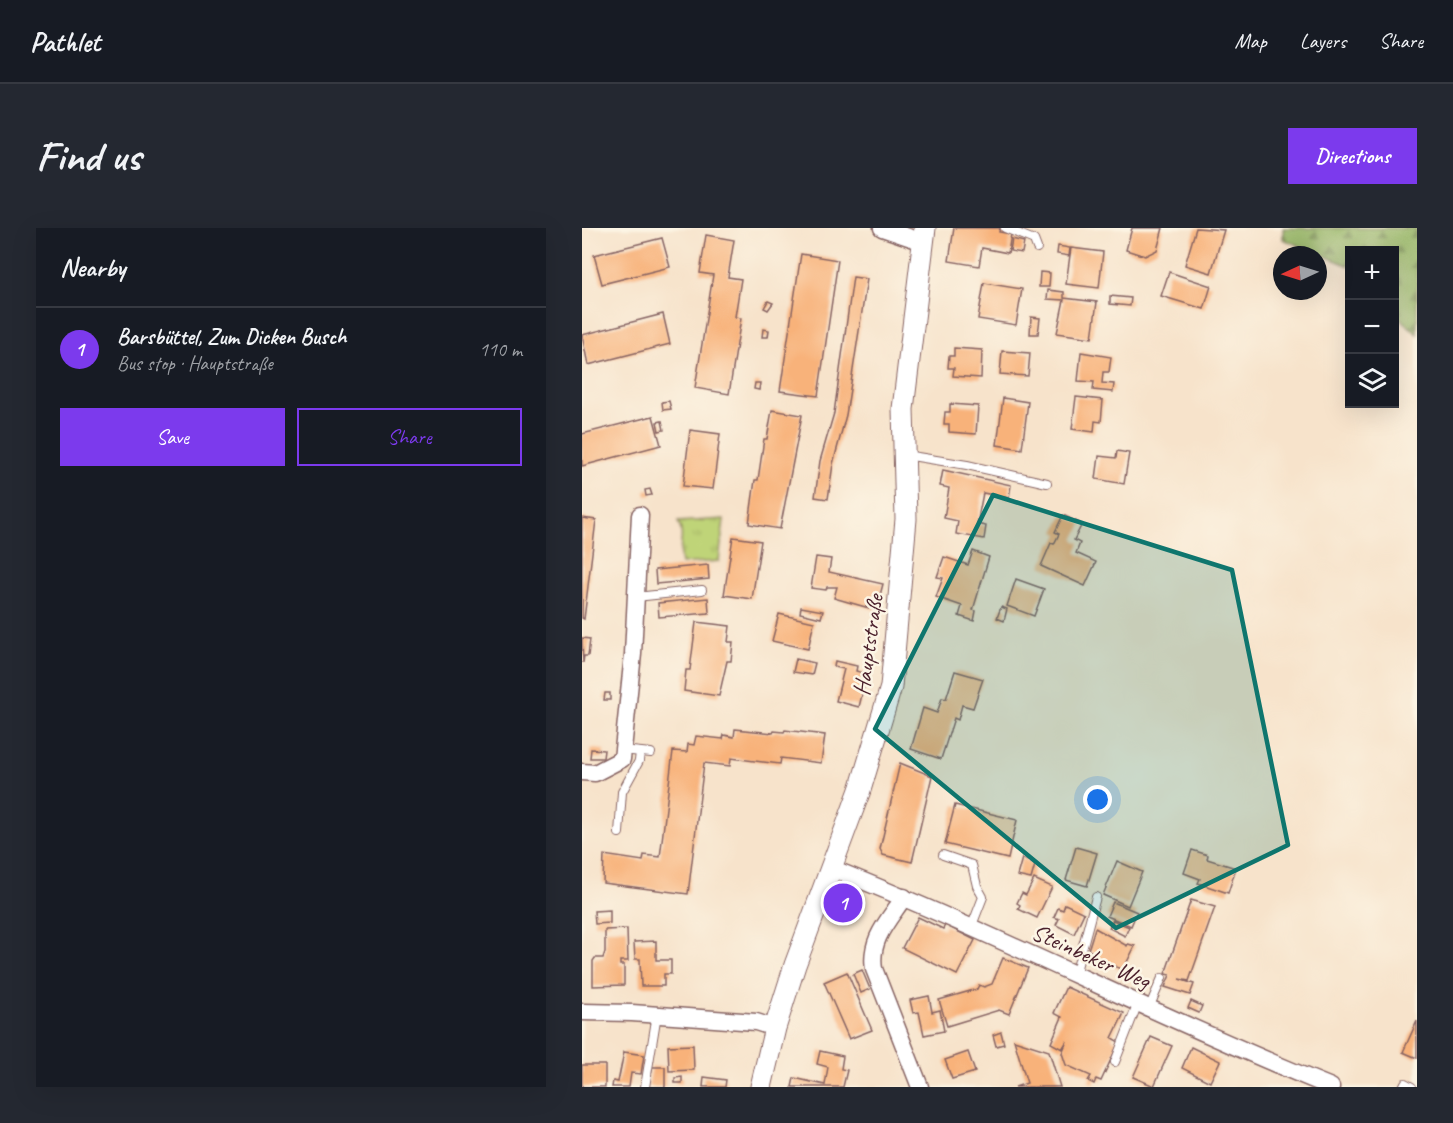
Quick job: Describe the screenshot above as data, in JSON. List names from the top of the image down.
{
  "streets": {
    "street": ["Hauptstraße", "Steinbeker Weg"]
  },
  "crossings": [
    ["Hauptstraße", "Steinbeker Weg"]
  ],
  "north": "left",
  "page": {
    "header": "Pathlet",
    "nav": ["Map", "Layers", "Share"],
    "buttons": [
      "Directions",
      ["Save", "Share"]
    ],
    "title": "Find us",
    "heading": "Nearby",
    "map_buttons": ["+", "−"],
    "list": [
      {
        "mark": "1",
        "name": "Barsbüttel, Zum Dicken Busch",
        "note": "Bus stop · Hauptstraße",
        "value": "110 m"
      }
    ],
    "pins": "1"
  }
}
